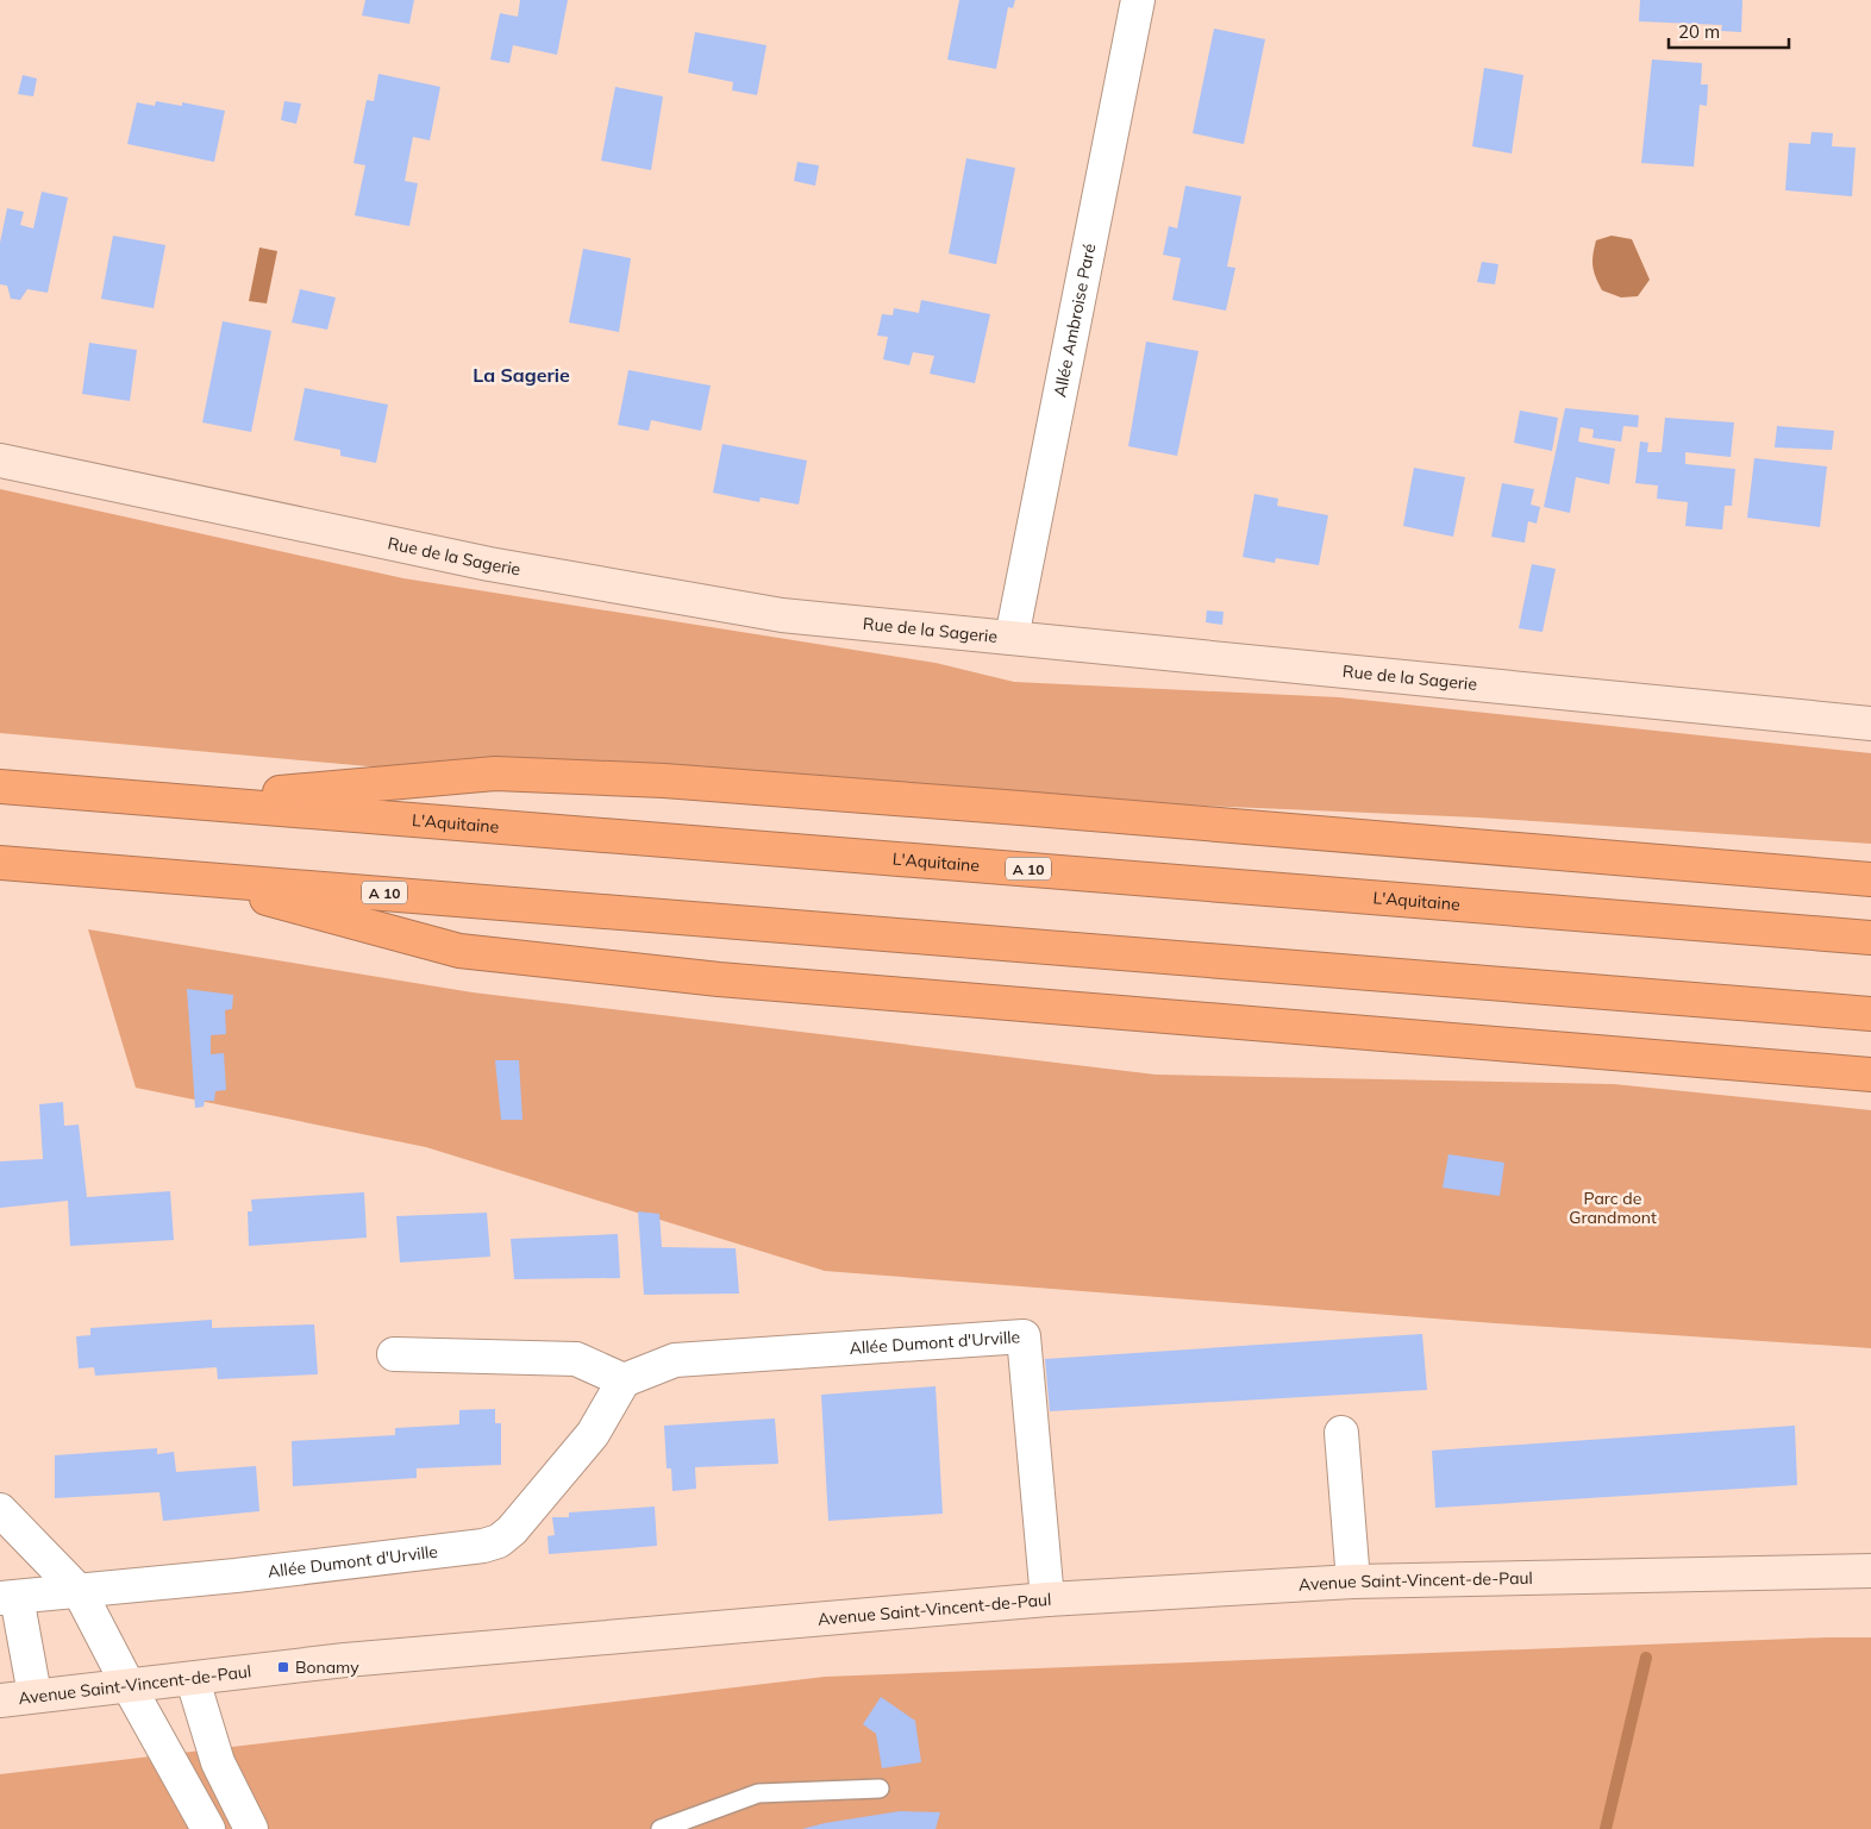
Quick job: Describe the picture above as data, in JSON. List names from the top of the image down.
{
  "streets": {
    "highway": ["L'Aquitaine", "A 10"],
    "street": [
      "Allée Ambroise Paré",
      "Rue de la Sagerie",
      "Allée Dumont d'Urville",
      "Avenue Saint-Vincent-de-Paul"
    ]
  },
  "crossings": [
    ["Allée Ambroise Paré", "Rue de la Sagerie"],
    ["Allée Dumont d'Urville", "Avenue Saint-Vincent-de-Paul"]
  ],
  "districts": ["La Sagerie"],
  "parks": ["Parc de Grandmont"],
  "places": {
    "transit": ["Bonamy"]
  },
  "scale_bar": "20 m"
}
